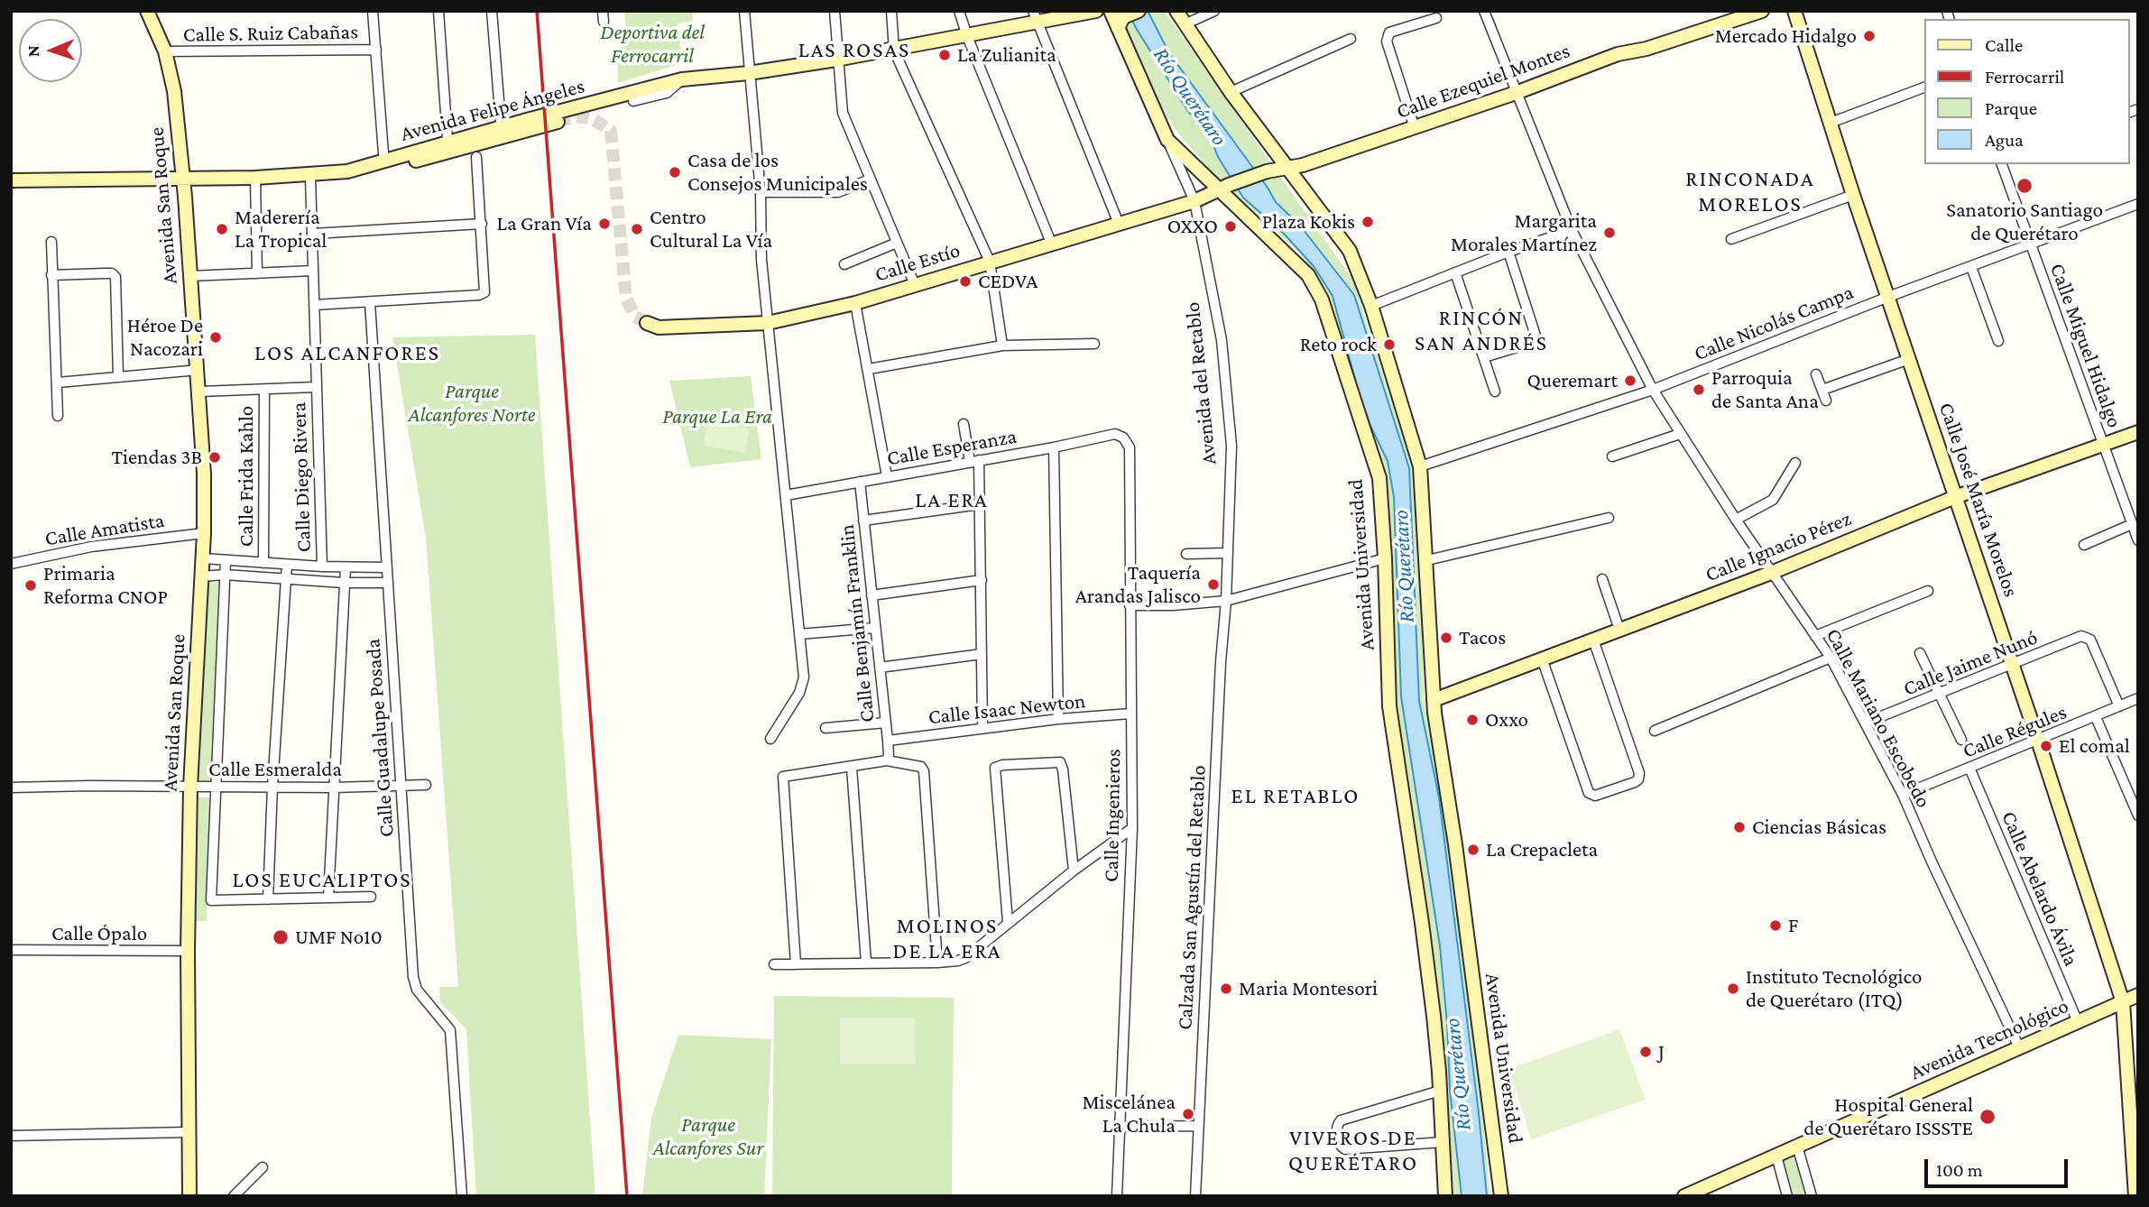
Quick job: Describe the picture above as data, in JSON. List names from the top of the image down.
{
  "streets": {
    "street": [
      "Calle S. Ruiz Cabañas",
      "Calle Ezequiel Montes",
      "Avenida Felipe Ángeles",
      "Avenida San Roque",
      "Calle Estío",
      "Calle Nicolás Campa",
      "Calle Miguel Hidalgo",
      "Avenida del Retablo",
      "Calle Esperanza",
      "Calle Frida Kahlo",
      "Calle Diego Rivera",
      "Calle José María Morelos",
      "Calle Amatista",
      "Calle Ignacio Pérez",
      "Avenida Universidad",
      "Calle Benjamín Franklin",
      "Calle Jaime Nunó",
      "Calle Isaac Newton",
      "Calle Mariano Escobedo",
      "Calle Régules",
      "Calle Guadalupe Posada",
      "Calle Esmeralda",
      "Calle Ingenieros",
      "Calle Abelardo Ávila",
      "Calzada San Agustín del Retablo",
      "Calle Ópalo",
      "Avenida Tecnológico"
    ]
  },
  "crossings": [
    ["Calle S. Ruiz Cabañas", "Avenida San Roque"],
    ["Calle Ezequiel Montes", "Avenida Universidad"],
    ["Calle Ezequiel Montes", "Calle Mariano Escobedo"],
    ["Avenida Felipe Ángeles", "Avenida San Roque"],
    ["Avenida Felipe Ángeles", "Calle Diego Rivera"],
    ["Avenida San Roque", "Calle Diego Rivera"],
    ["Avenida San Roque", "Calle Amatista"],
    ["Avenida San Roque", "Calle Esmeralda"],
    ["Avenida San Roque", "Calle Ópalo"],
    ["Calle Estío", "Avenida del Retablo"],
    ["Calle Nicolás Campa", "Calle Miguel Hidalgo"],
    ["Calle Nicolás Campa", "Calle José María Morelos"],
    ["Calle Nicolás Campa", "Avenida Universidad"],
    ["Calle Nicolás Campa", "Calle Mariano Escobedo"],
    ["Calle Miguel Hidalgo", "Calle Ignacio Pérez"],
    ["Avenida del Retablo", "Avenida Universidad"],
    ["Avenida del Retablo", "Calzada San Agustín del Retablo"],
    ["Calle Esperanza", "Calle Benjamín Franklin"],
    ["Calle Esperanza", "Calle Ingenieros"],
    ["Calle Frida Kahlo", "Calle Diego Rivera"],
    ["Calle José María Morelos", "Calle Ignacio Pérez"],
    ["Calle José María Morelos", "Calle Jaime Nunó"],
    ["Calle José María Morelos", "Calle Régules"],
    ["Calle José María Morelos", "Avenida Tecnológico"],
    ["Calle Ignacio Pérez", "Avenida Universidad"],
    ["Calle Ignacio Pérez", "Calle Mariano Escobedo"],
    ["Calle Benjamín Franklin", "Calle Isaac Newton"],
    ["Calle Jaime Nunó", "Calle Mariano Escobedo"],
    ["Calle Jaime Nunó", "Calle Régules"],
    ["Calle Isaac Newton", "Calle Ingenieros"],
    ["Calle Mariano Escobedo", "Calle Régules"],
    ["Calle Mariano Escobedo", "Avenida Tecnológico"],
    ["Calle Régules", "Calle Abelardo Ávila"],
    ["Calle Guadalupe Posada", "Calle Esmeralda"],
    ["Calle Abelardo Ávila", "Avenida Tecnológico"]
  ],
  "districts": [
    "LAS ROSAS",
    "RINCONADA MORELOS",
    "RINCÓN SAN ANDRÉS",
    "LOS ALCANFORES",
    "LA ERA",
    "EL RETABLO",
    "LOS EUCALIPTOS",
    "MOLINOS DE LA ERA",
    "VIVEROS DE QUERÉTARO"
  ],
  "water": ["Río Querétaro"],
  "parks": [
    "Deportiva del Ferrocarril",
    "Parque Alcanfores Norte",
    "Parque La Era",
    "Parque Alcanfores Sur"
  ],
  "places": [
    "Mercado Hidalgo",
    "La Zulianita",
    "Casa de los Consejos Municipales",
    "Sanatorio Santiago de Querétaro",
    "Plaza Kokis",
    "La Gran Vía",
    "OXXO",
    "Maderería La Tropical",
    "Centro Cultural La Vía",
    "Margarita Morales Martínez",
    "CEDVA",
    "Héroe De Nacozari",
    "Reto rock",
    "Queremart",
    "Parroquia de Santa Ana",
    "Tiendas 3B",
    "Taquería Arandas Jalisco",
    "Primaria Reforma CNOP",
    "Tacos",
    "Oxxo",
    "El comal",
    "Ciencias Básicas",
    "La Crepacleta",
    "F",
    "UMF No10",
    "Maria Montesori",
    "Instituto Tecnológico de Querétaro (ITQ)",
    "J",
    "Miscelánea La Chula",
    "Hospital General de Querétaro ISSSTE"
  ],
  "legend": [
    "Calle",
    "Ferrocarril",
    "Parque",
    "Agua"
  ],
  "scale_bar": "100 m",
  "north": "left"
}
